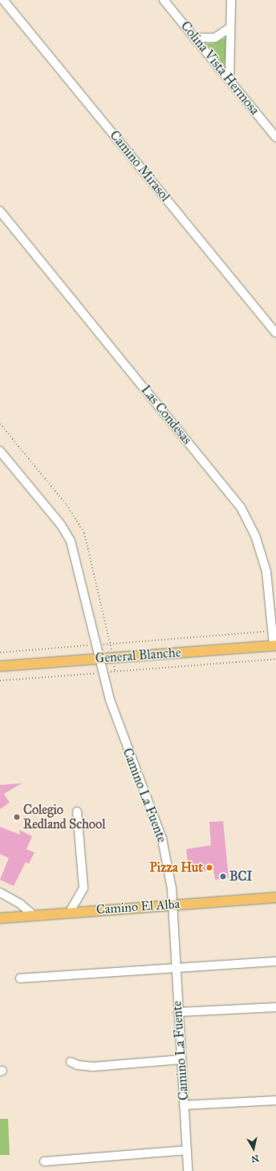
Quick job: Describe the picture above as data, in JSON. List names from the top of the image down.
{
  "streets": {
    "main road": ["General Blanche", "Camino El Alba"],
    "street": [
      "Colina Vista Hermosa",
      "Camino Mirasol",
      "Las Condesas",
      "Camino La Fuente"
    ]
  },
  "crossings": [
    ["Las Condesas", "General Blanche"],
    ["General Blanche", "Camino La Fuente"],
    ["Camino La Fuente", "Camino El Alba"]
  ],
  "places": ["Colegio Redland School", "Pizza Hut", "BCI"],
  "north": "bottom"
}
